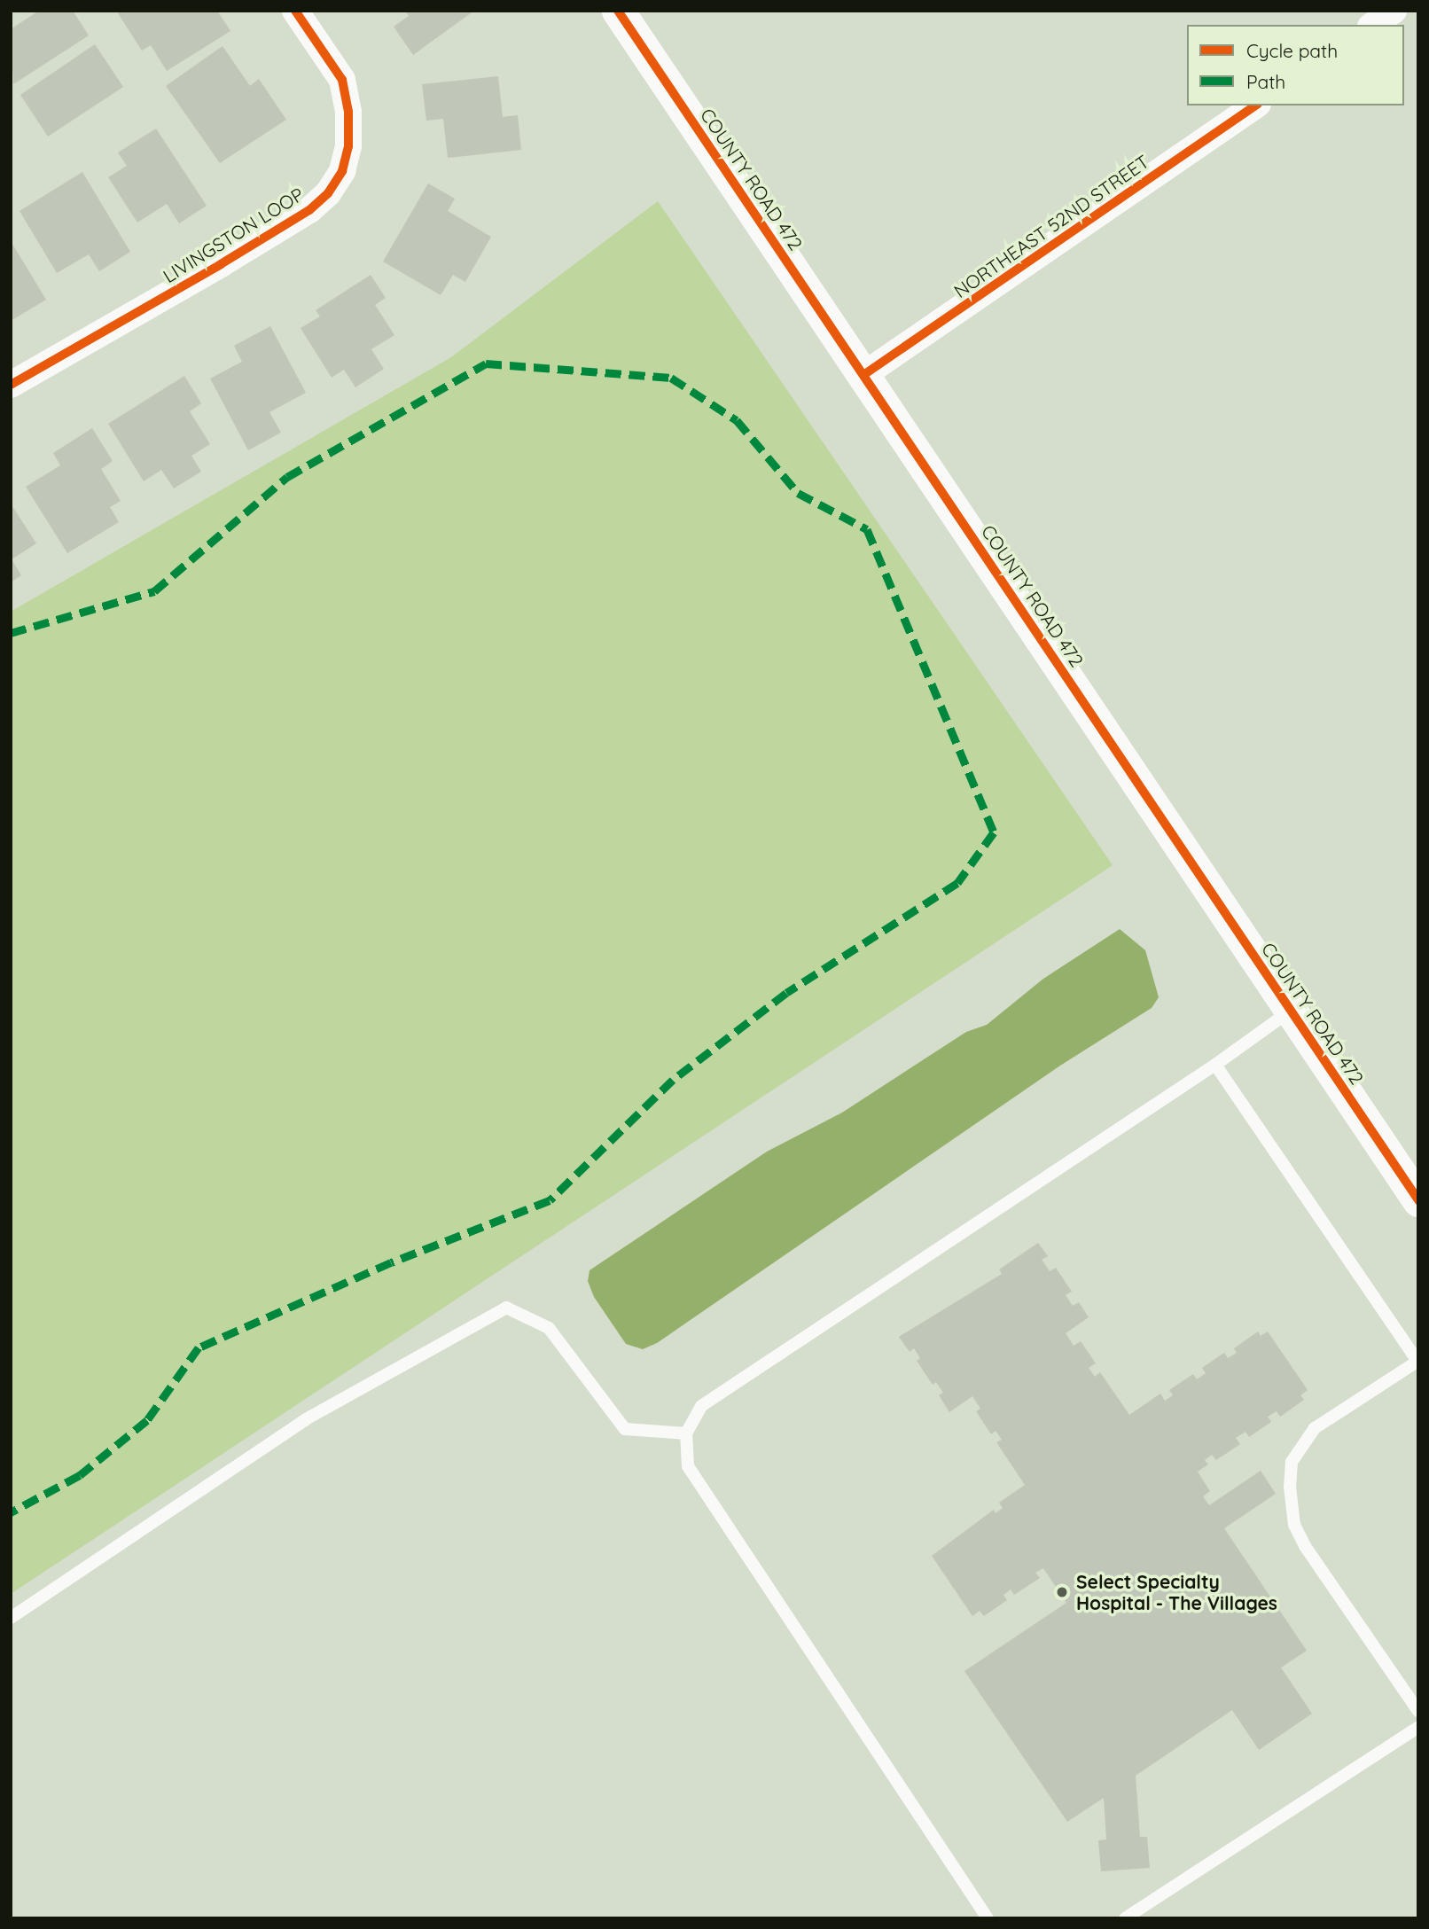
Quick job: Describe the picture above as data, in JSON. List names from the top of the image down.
{
  "streets": {
    "street": ["COUNTY ROAD 472", "NORTHEAST 52ND STREET", "LIVINGSTON LOOP"]
  },
  "crossings": [
    ["COUNTY ROAD 472", "NORTHEAST 52ND STREET"]
  ],
  "places": ["Select Specialty Hospital - The Villages"],
  "legend": ["Cycle path", "Path"]
}
